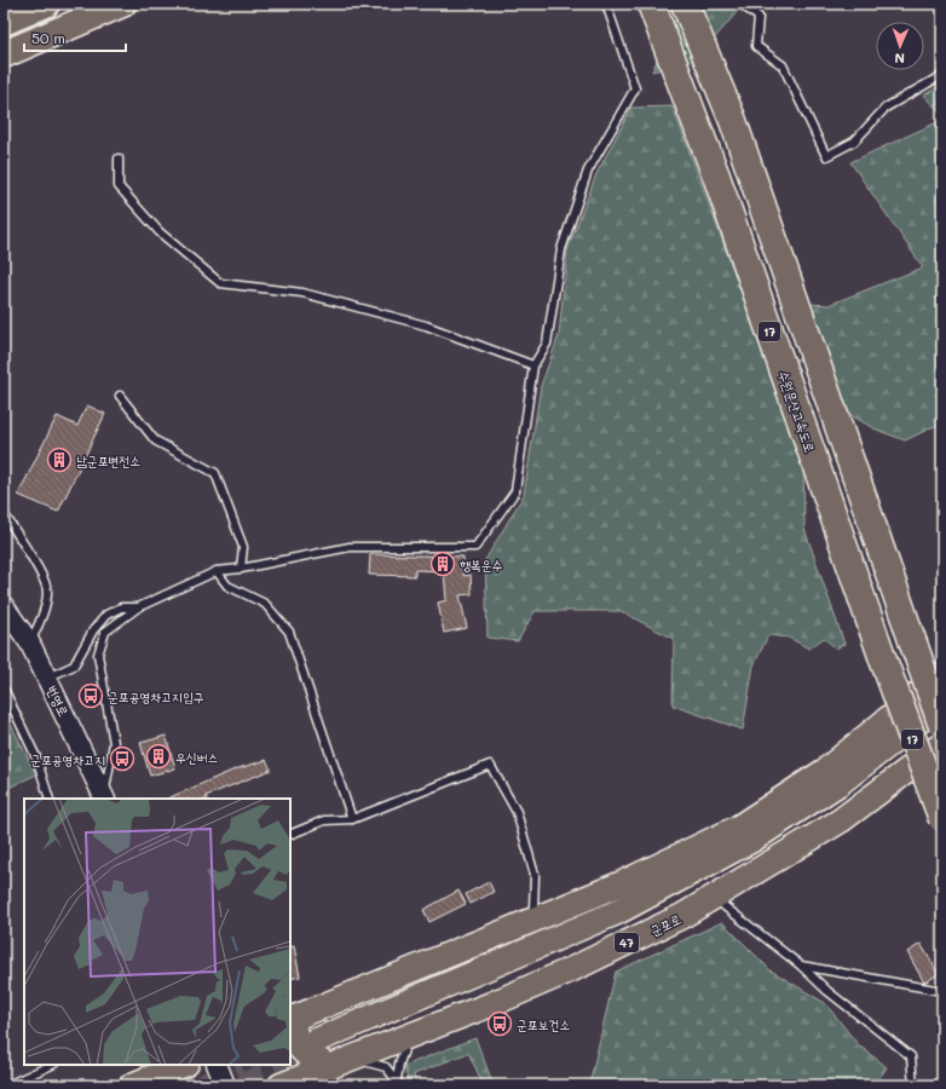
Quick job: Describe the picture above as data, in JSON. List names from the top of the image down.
{
  "streets": {
    "highway": ["17", "수원문산고속도로"],
    "main road": ["군포로", "47"],
    "street": ["번영로"]
  },
  "places": {
    "building": ["남군포변전소", "행복운수", "우신버스"],
    "bus stop": ["군포공영차고지입구", "군포공영차고지", "군포보건소"]
  },
  "scale_bar": "50 m",
  "north": "bottom"
}
